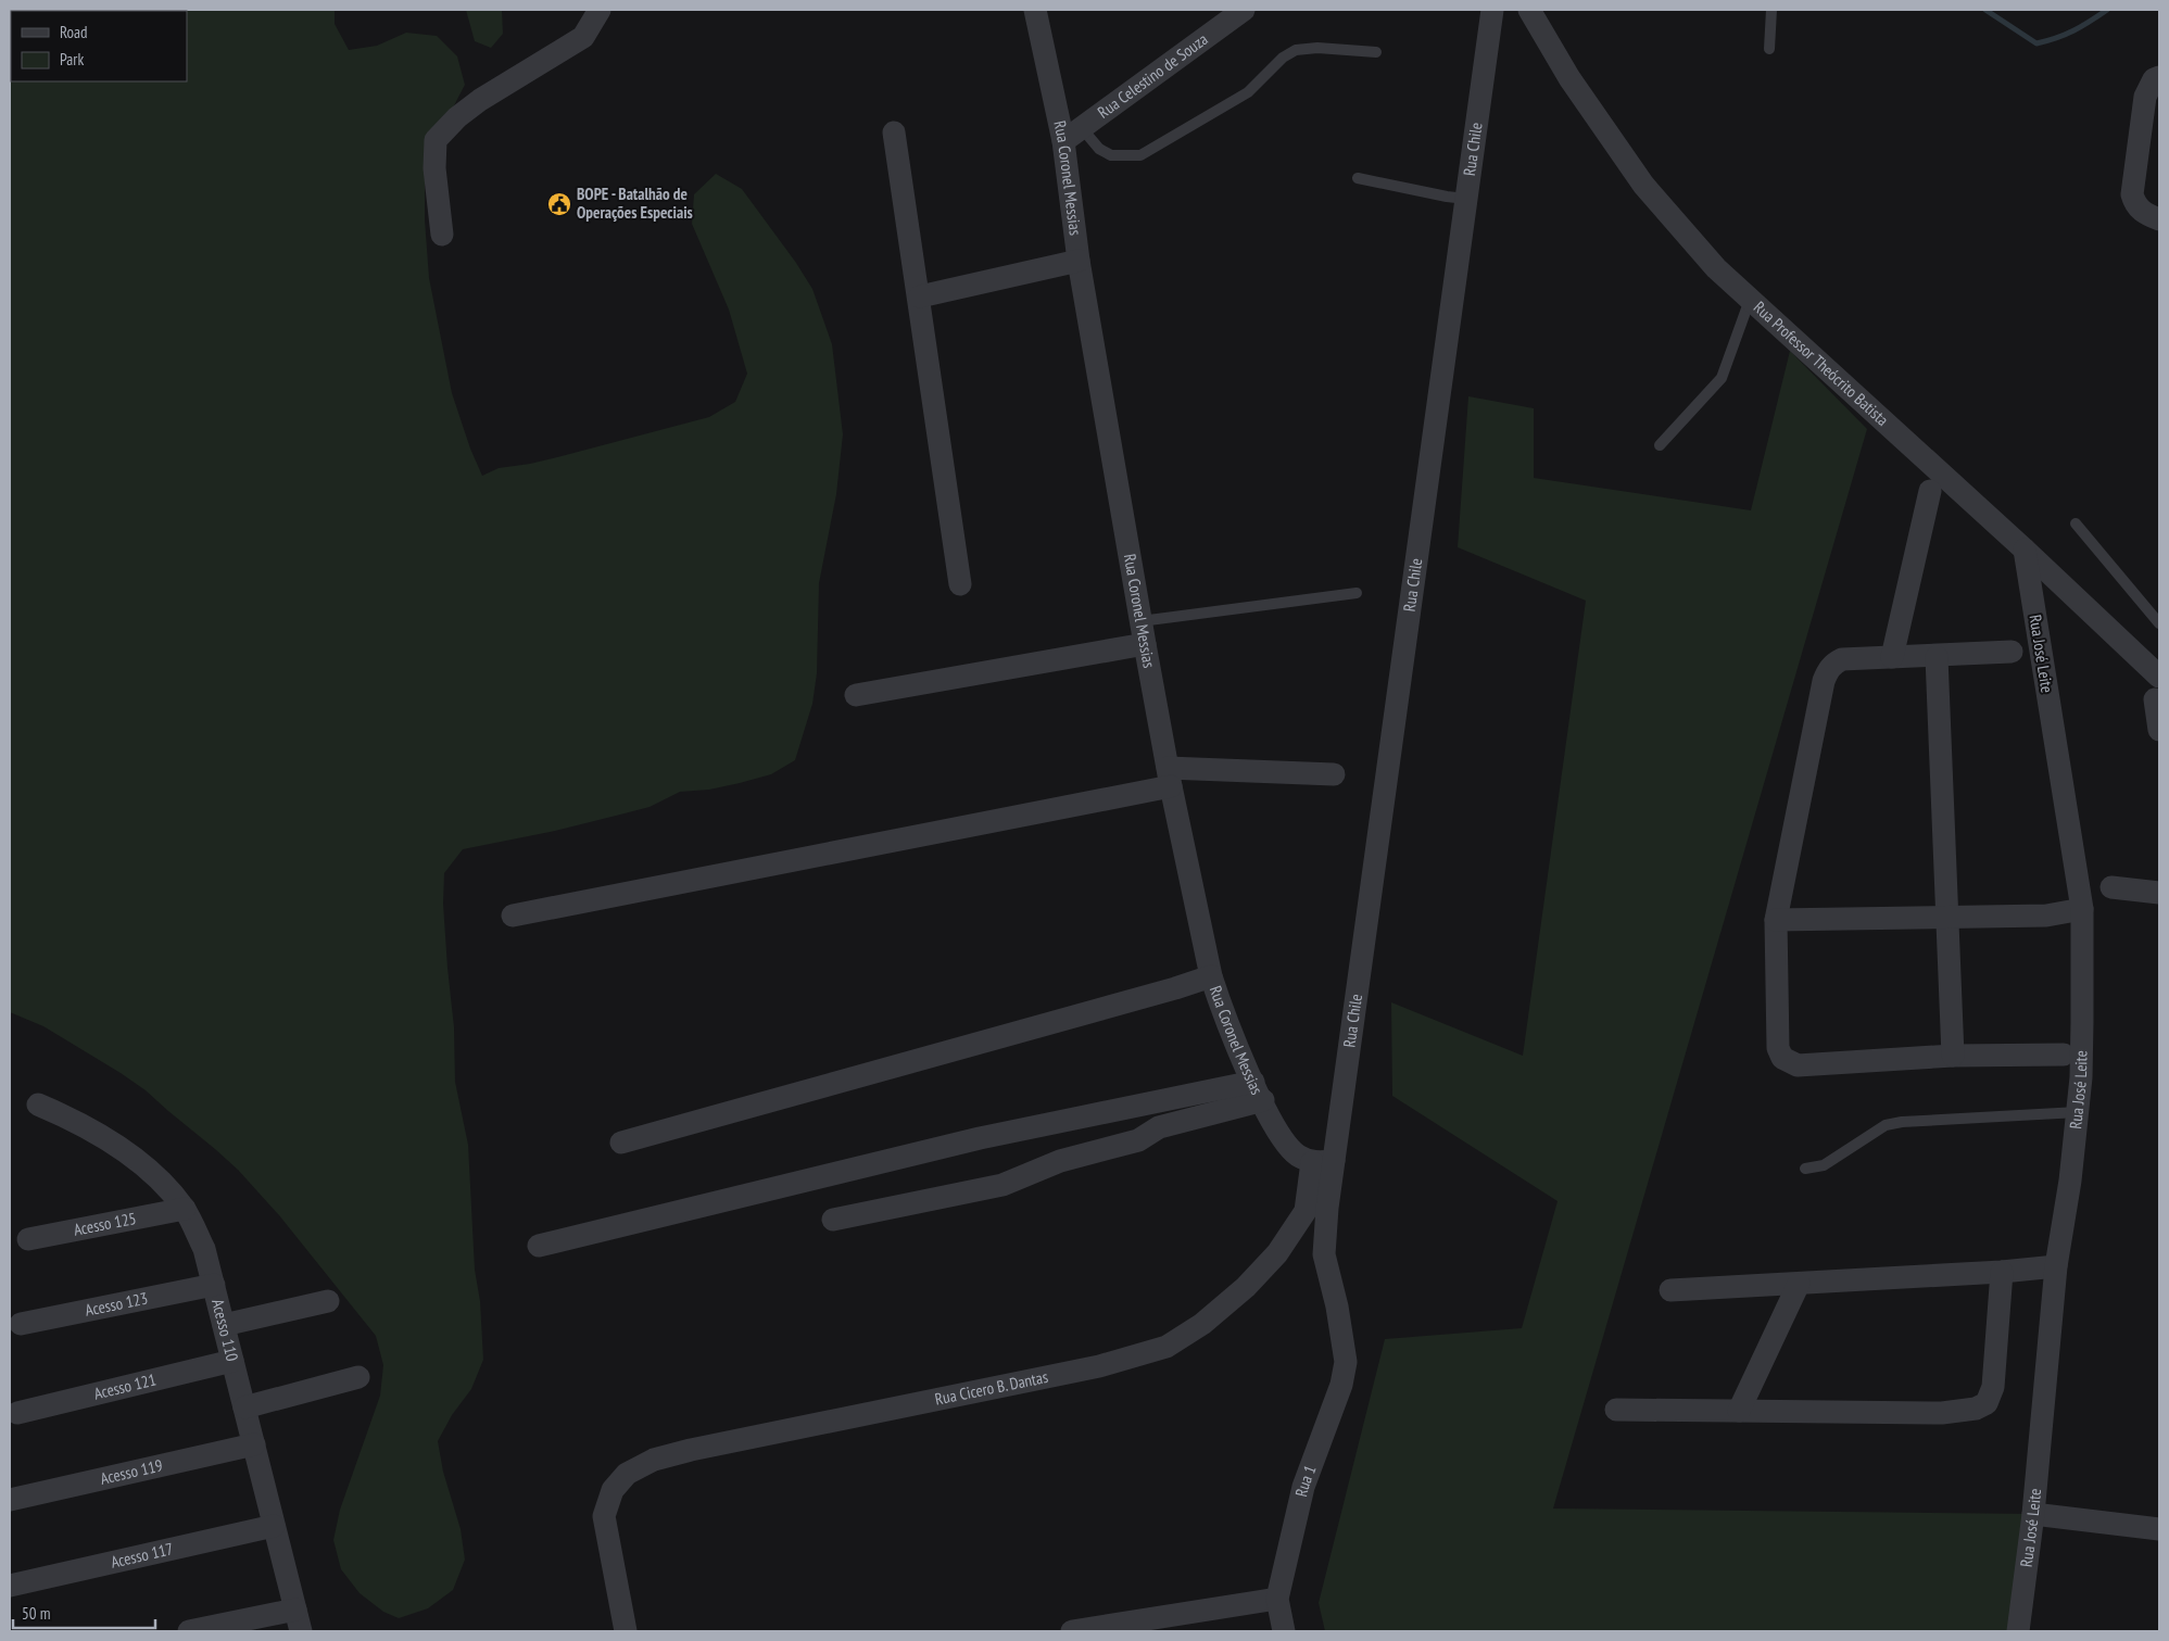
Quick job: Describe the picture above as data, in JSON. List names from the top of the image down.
{
  "streets": {
    "street": [
      "Rua Celestino de Souza",
      "Rua Chile",
      "Rua Coronel Messias",
      "Rua Professor Theócrito Batista",
      "Rua José Leite",
      "Acesso 125",
      "Acesso 123",
      "Acesso 110",
      "Acesso 121",
      "Rua Cicero B. Dantas",
      "Acesso 119",
      "Rua 1",
      "Acesso 117"
    ]
  },
  "crossings": [
    ["Rua Celestino de Souza", "Rua Coronel Messias"],
    ["Rua Chile", "Rua Coronel Messias"],
    ["Rua Chile", "Rua Cicero B. Dantas"],
    ["Rua Chile", "Rua 1"],
    ["Rua Coronel Messias", "Rua Cicero B. Dantas"],
    ["Rua Coronel Messias", "Rua 1"],
    ["Rua Professor Theócrito Batista", "Rua José Leite"],
    ["Acesso 125", "Acesso 110"],
    ["Acesso 123", "Acesso 110"],
    ["Acesso 110", "Acesso 121"],
    ["Acesso 110", "Acesso 119"],
    ["Acesso 110", "Acesso 117"],
    ["Rua Cicero B. Dantas", "Rua 1"]
  ],
  "places": {
    "public building": ["BOPE - Batalhão de Operações Especiais"]
  },
  "legend": ["Road", "Park"],
  "scale_bar": "50 m"
}
